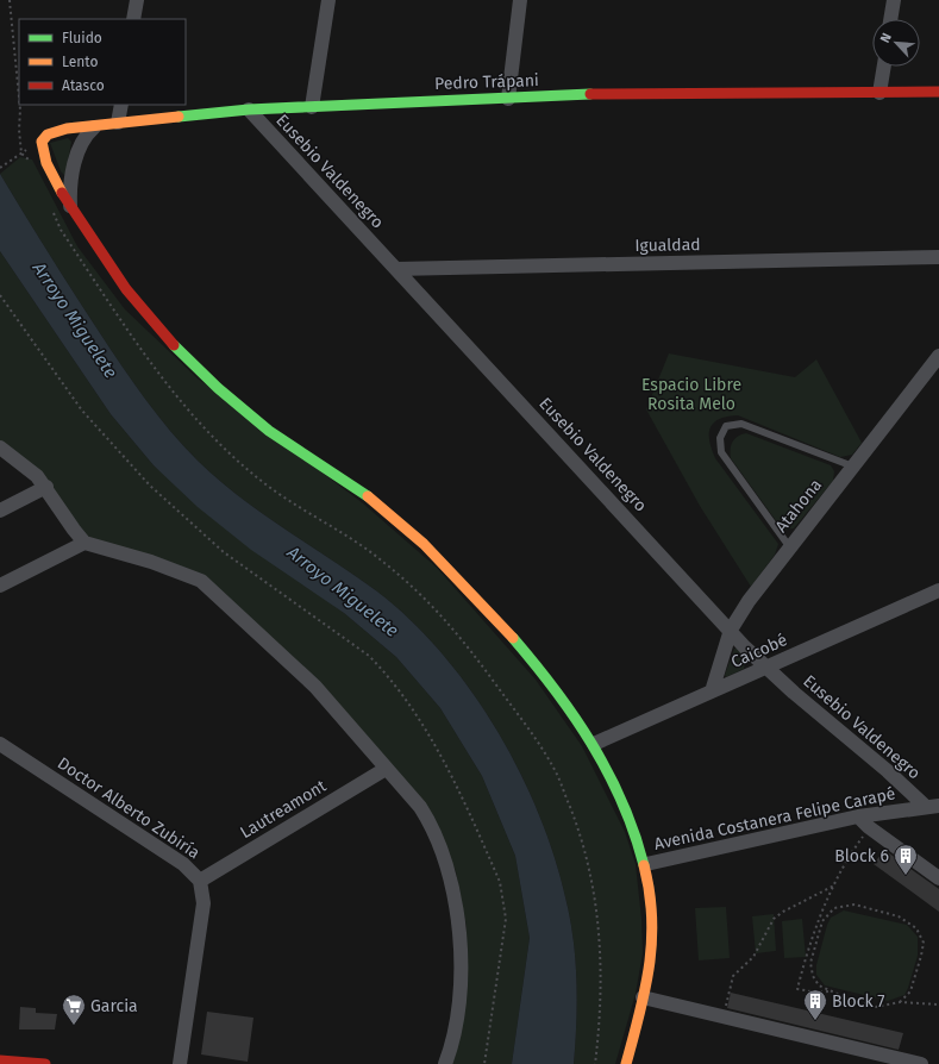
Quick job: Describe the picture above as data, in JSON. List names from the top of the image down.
{
  "streets": {
    "street": [
      "Pedro Trápani",
      "Eusebio Valdenegro",
      "Igualdad",
      "Atahona",
      "Caicobé",
      "Doctor Alberto Zubiría",
      "Lautreamont",
      "Avenida Costanera Felipe Carapé"
    ]
  },
  "crossings": [
    ["Pedro Trápani", "Eusebio Valdenegro"],
    ["Eusebio Valdenegro", "Igualdad"],
    ["Eusebio Valdenegro", "Atahona"],
    ["Eusebio Valdenegro", "Caicobé"],
    ["Eusebio Valdenegro", "Avenida Costanera Felipe Carapé"],
    ["Atahona", "Caicobé"],
    ["Doctor Alberto Zubiría", "Lautreamont"]
  ],
  "water": ["Arroyo Miguelete"],
  "parks": ["Espacio Libre Rosita Melo"],
  "places": {
    "building": ["Block 6", "Block 7"],
    "supermarket": ["Garcia"]
  },
  "legend": ["Fluido", "Lento", "Atasco"],
  "north": "top left"
}
